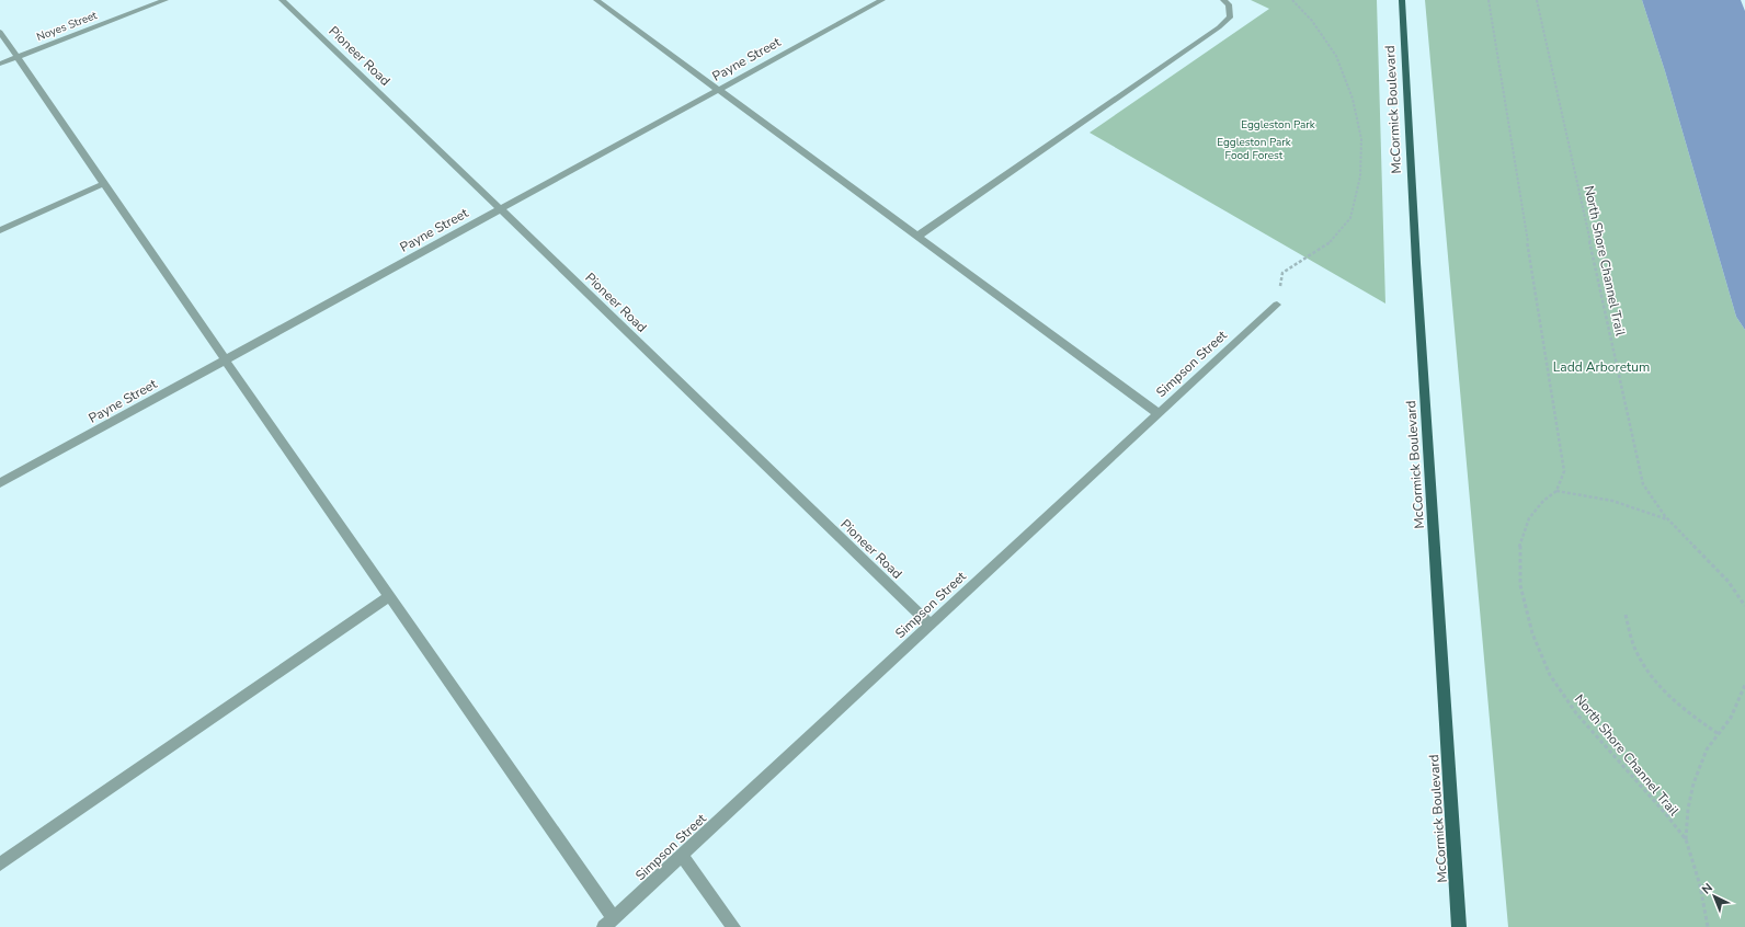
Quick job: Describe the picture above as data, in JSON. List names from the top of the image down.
{
  "streets": {
    "main road": ["McCormick Boulevard"],
    "street": [
      "Noyes Street",
      "Pioneer Road",
      "Payne Street",
      "Simpson Street"
    ],
    "path": ["North Shore Channel Trail"]
  },
  "crossings": [
    ["Pioneer Road", "Payne Street"],
    ["Pioneer Road", "Simpson Street"]
  ],
  "parks": ["Eggleston Park", "Eggleston Park Food Forest", "Ladd Arboretum"],
  "north": "top left"
}
